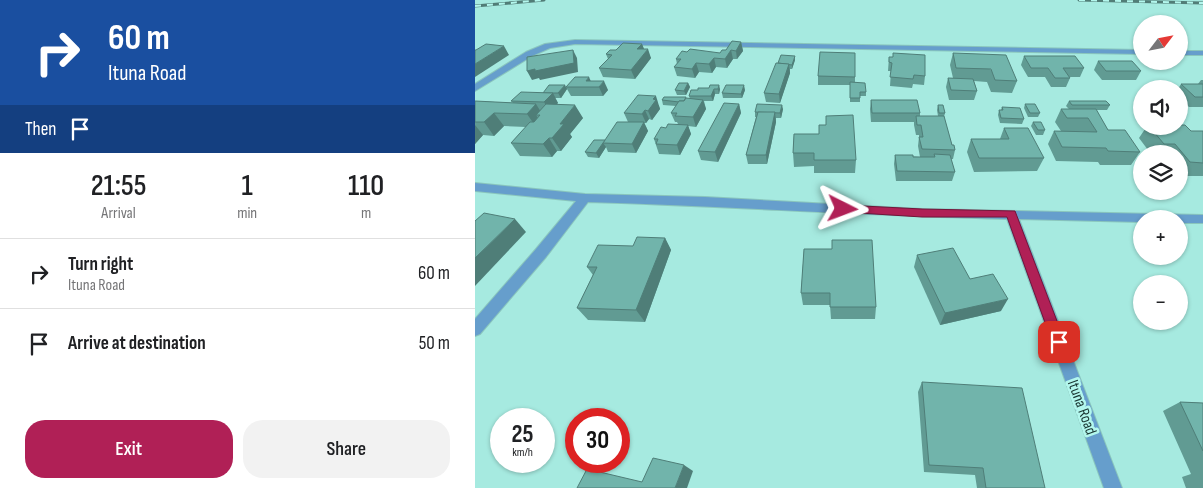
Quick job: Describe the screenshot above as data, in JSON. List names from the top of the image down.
{
  "streets": {
    "street": ["Ituna Road"]
  },
  "north": "top right",
  "page": {
    "turn": ["60 m", "Ituna Road"],
    "map_buttons": ["+", "−"],
    "then": "Then",
    "eta": [
      "21:55",
      "Arrival",
      "1",
      "min",
      "110",
      "m"
    ],
    "list": [
      {
        "name": "Turn right",
        "note": "Ituna Road",
        "value": "60 m"
      },
      {
        "name": "Arrive at destination",
        "value": "50 m"
      }
    ],
    "speed": "25 km/h",
    "limit": "30",
    "buttons": ["Exit", "Share"]
  }
}
